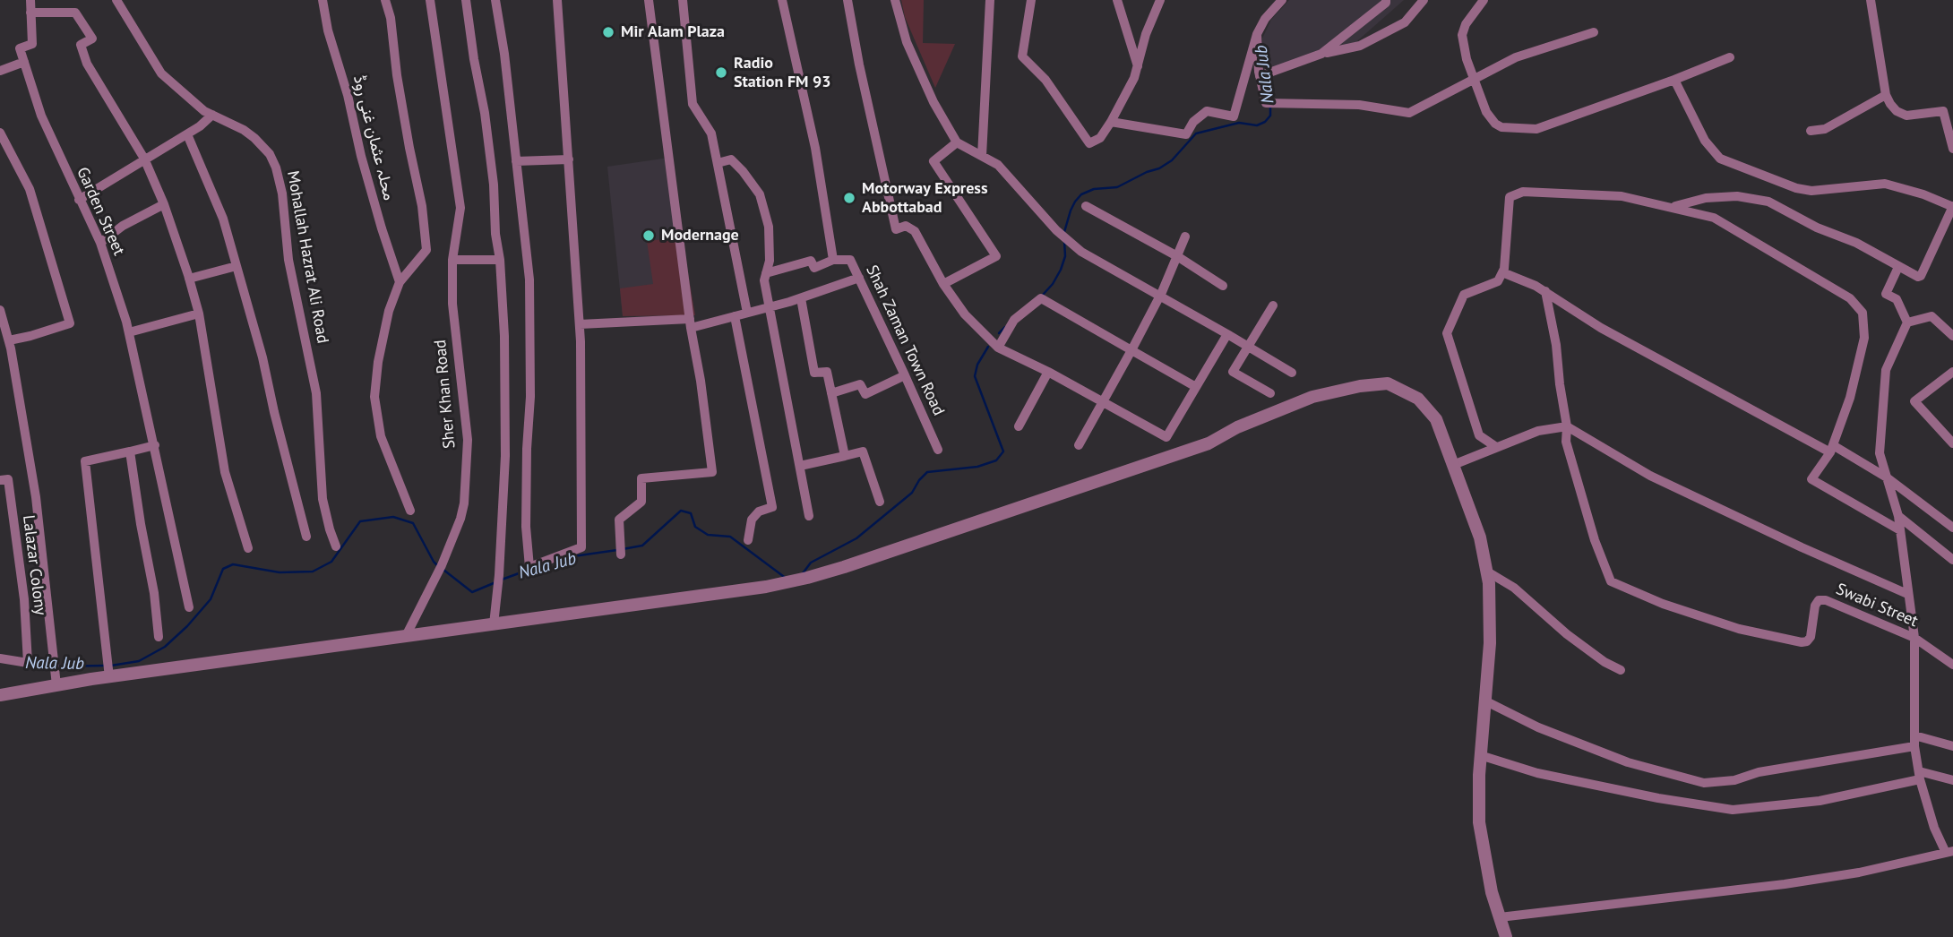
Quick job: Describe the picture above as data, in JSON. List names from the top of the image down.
{
  "streets": {
    "street": [
      "محلہ عثمان غنی روڈ",
      "Garden Street",
      "Mohallah Hazrat Ali Road",
      "Shah Zaman Town Road",
      "Sher Khan Road",
      "Lalazar Colony",
      "Swabi Street"
    ]
  },
  "water": ["Nala Jub"],
  "places": [
    "Mir Alam Plaza",
    "Radio Station FM 93",
    "Motorway Express Abbottabad",
    "Modernage"
  ]
}
